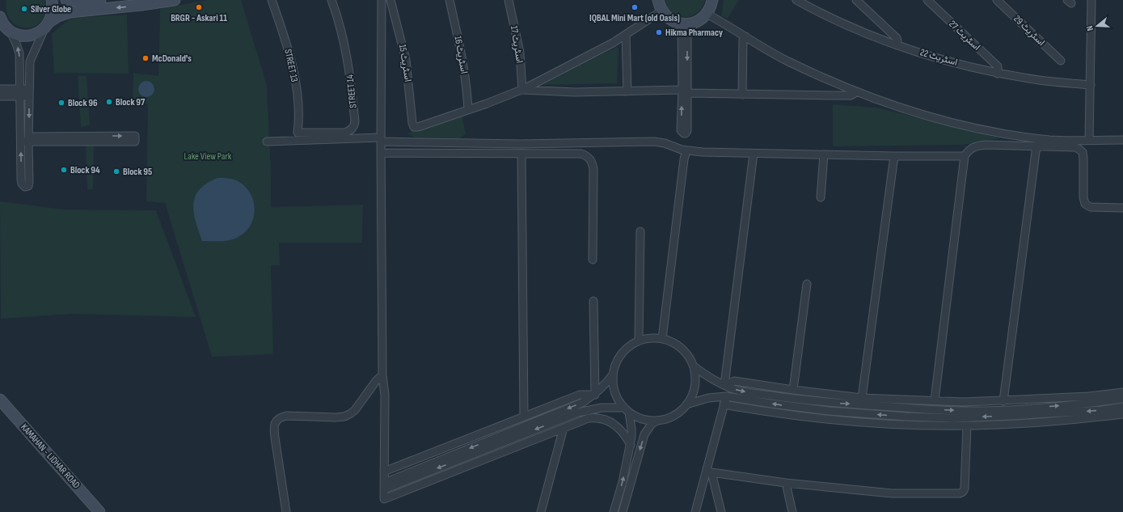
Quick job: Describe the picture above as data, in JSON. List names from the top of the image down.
{
  "streets": {
    "street": [
      "اسٹریٹ 29",
      "اسٹریٹ 27",
      "اسٹریٹ 17",
      "اسٹریٹ 16",
      "اسٹریٹ 22",
      "اسٹریٹ 15",
      "STREET 13",
      "STREET 14",
      "KAMAHAN - LIDHAR ROAD"
    ]
  },
  "crossings": [
    ["اسٹریٹ 27", "اسٹریٹ 22"],
    ["اسٹریٹ 16", "اسٹریٹ 15"],
    ["STREET 13", "STREET 14"]
  ],
  "parks": ["Lake View Park"],
  "places": [
    "BRGR - Askari 11",
    "IQBAL Mini Mart (old Oasis)",
    "Silver Globe",
    "Hikma Pharmacy",
    "McDonald's",
    "Block 97",
    "Block 96",
    "Block 94",
    "Block 95"
  ],
  "north": "left"
}
